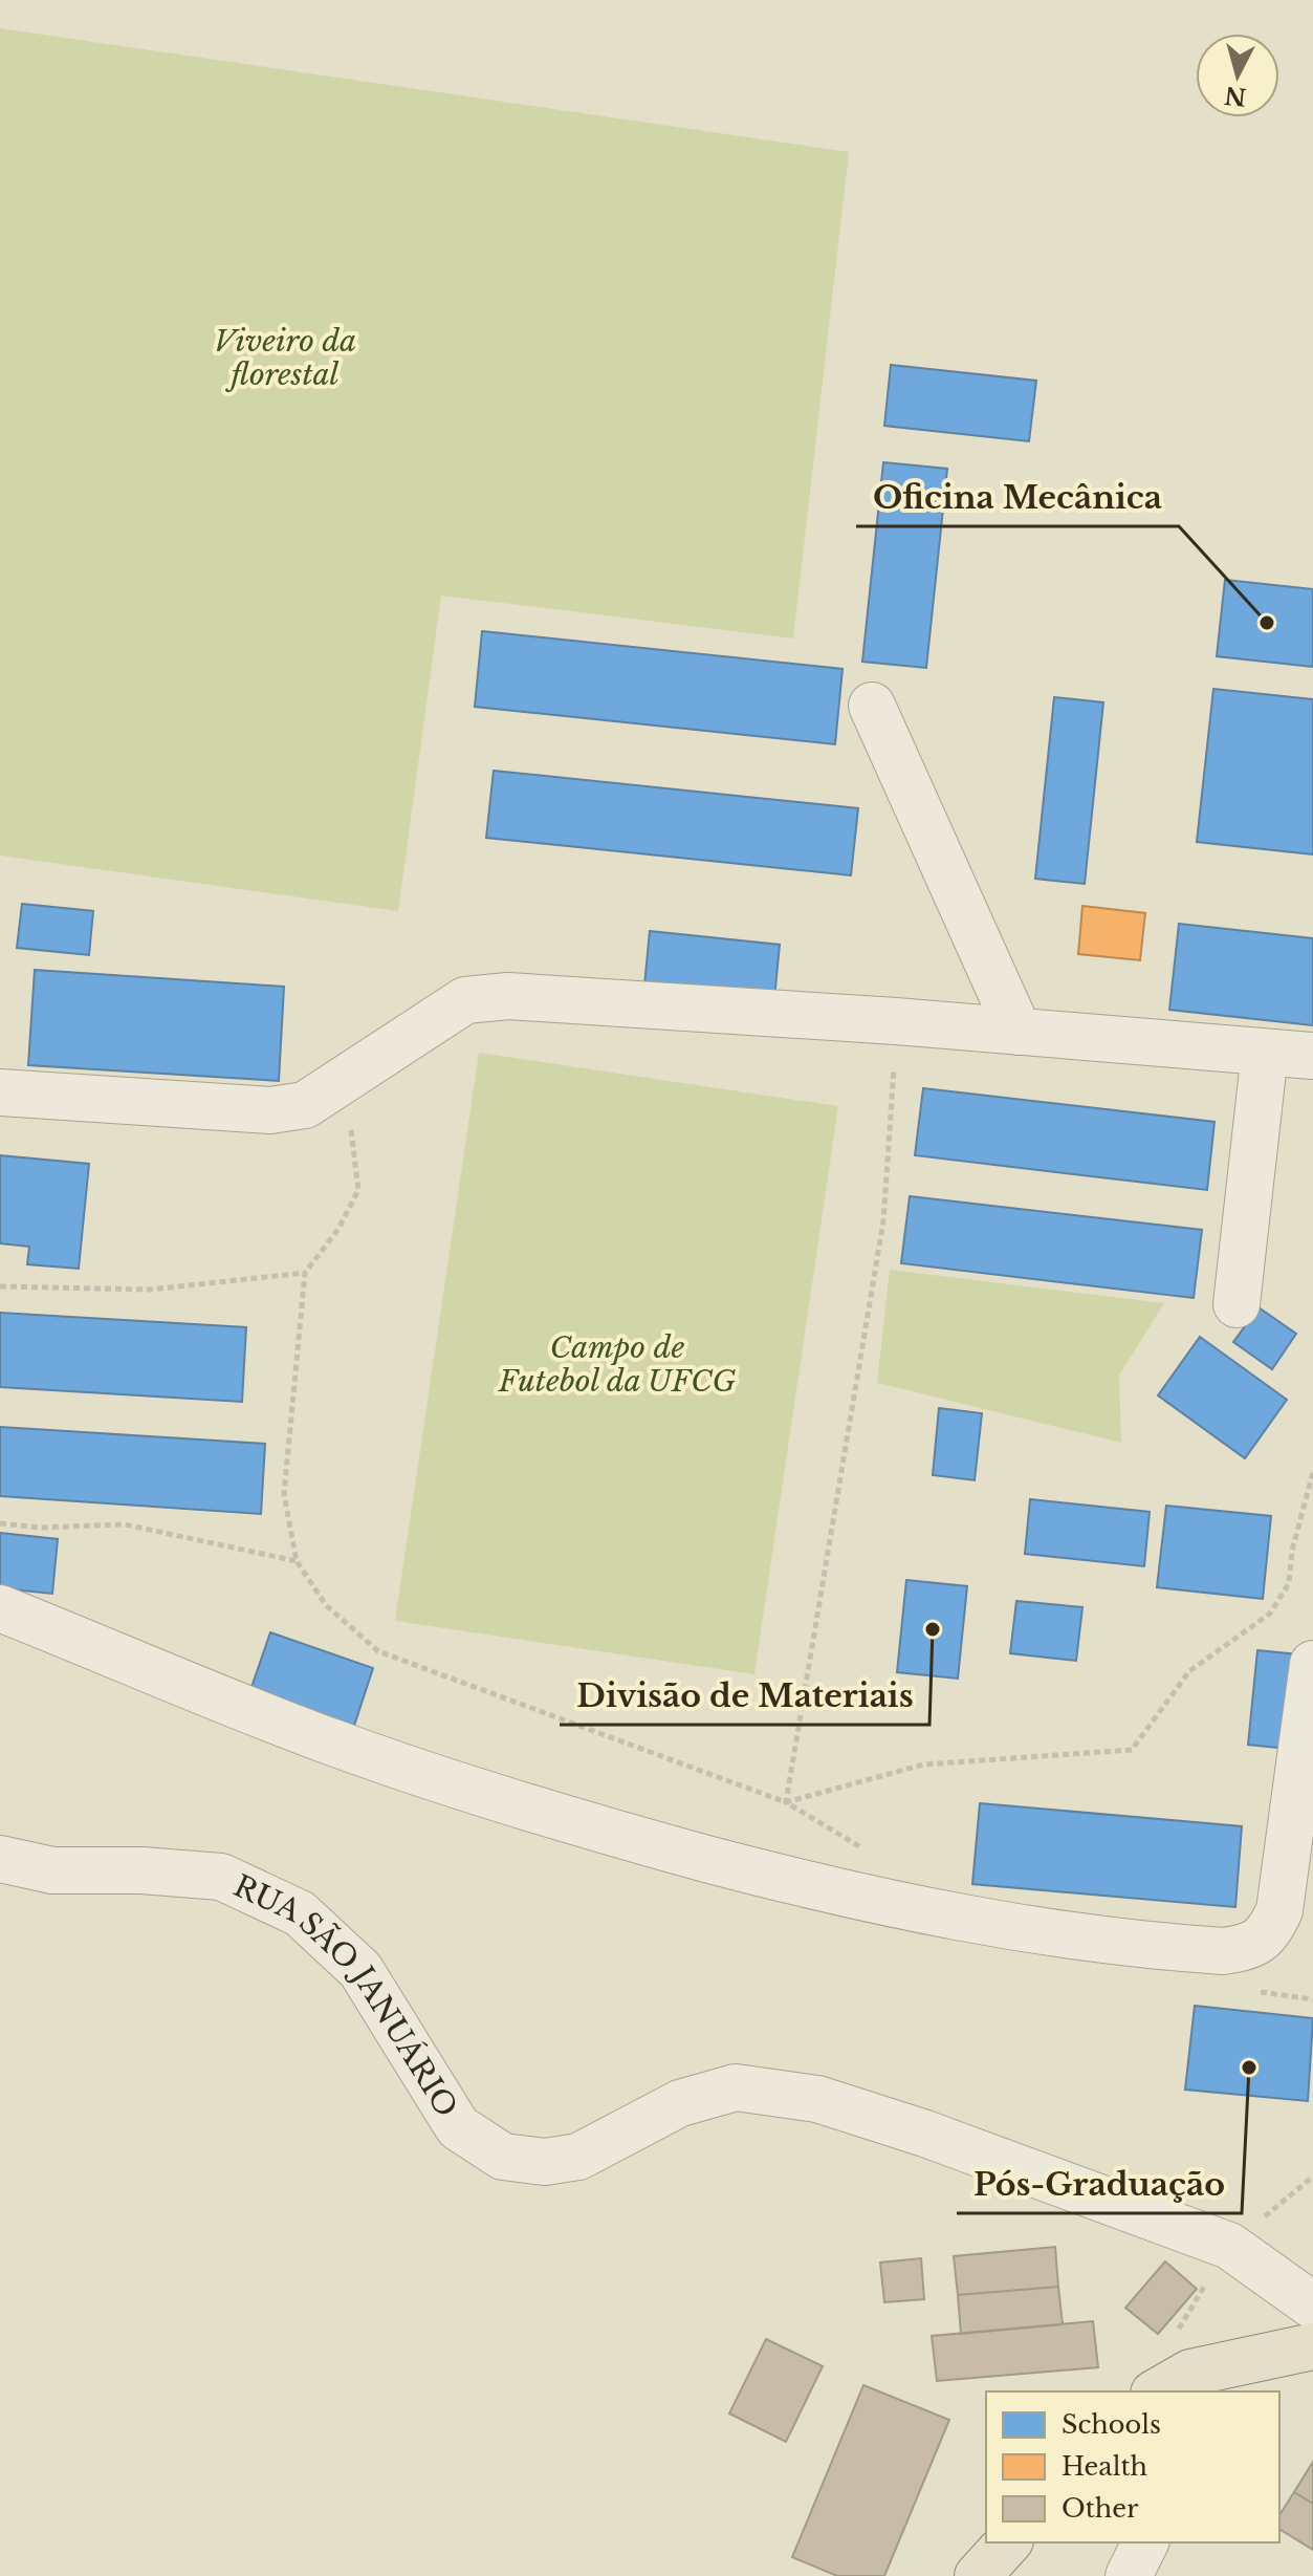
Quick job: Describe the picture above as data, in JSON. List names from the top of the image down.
{
  "streets": {
    "street": ["RUA SÃO JANUÁRIO"]
  },
  "parks": ["Viveiro da florestal", "Campo de Futebol da UFCG"],
  "places": ["Oficina Mecânica", "Divisão de Materiais", "Pós-Graduação"],
  "legend": ["Schools", "Health", "Other"],
  "north": "bottom"
}
